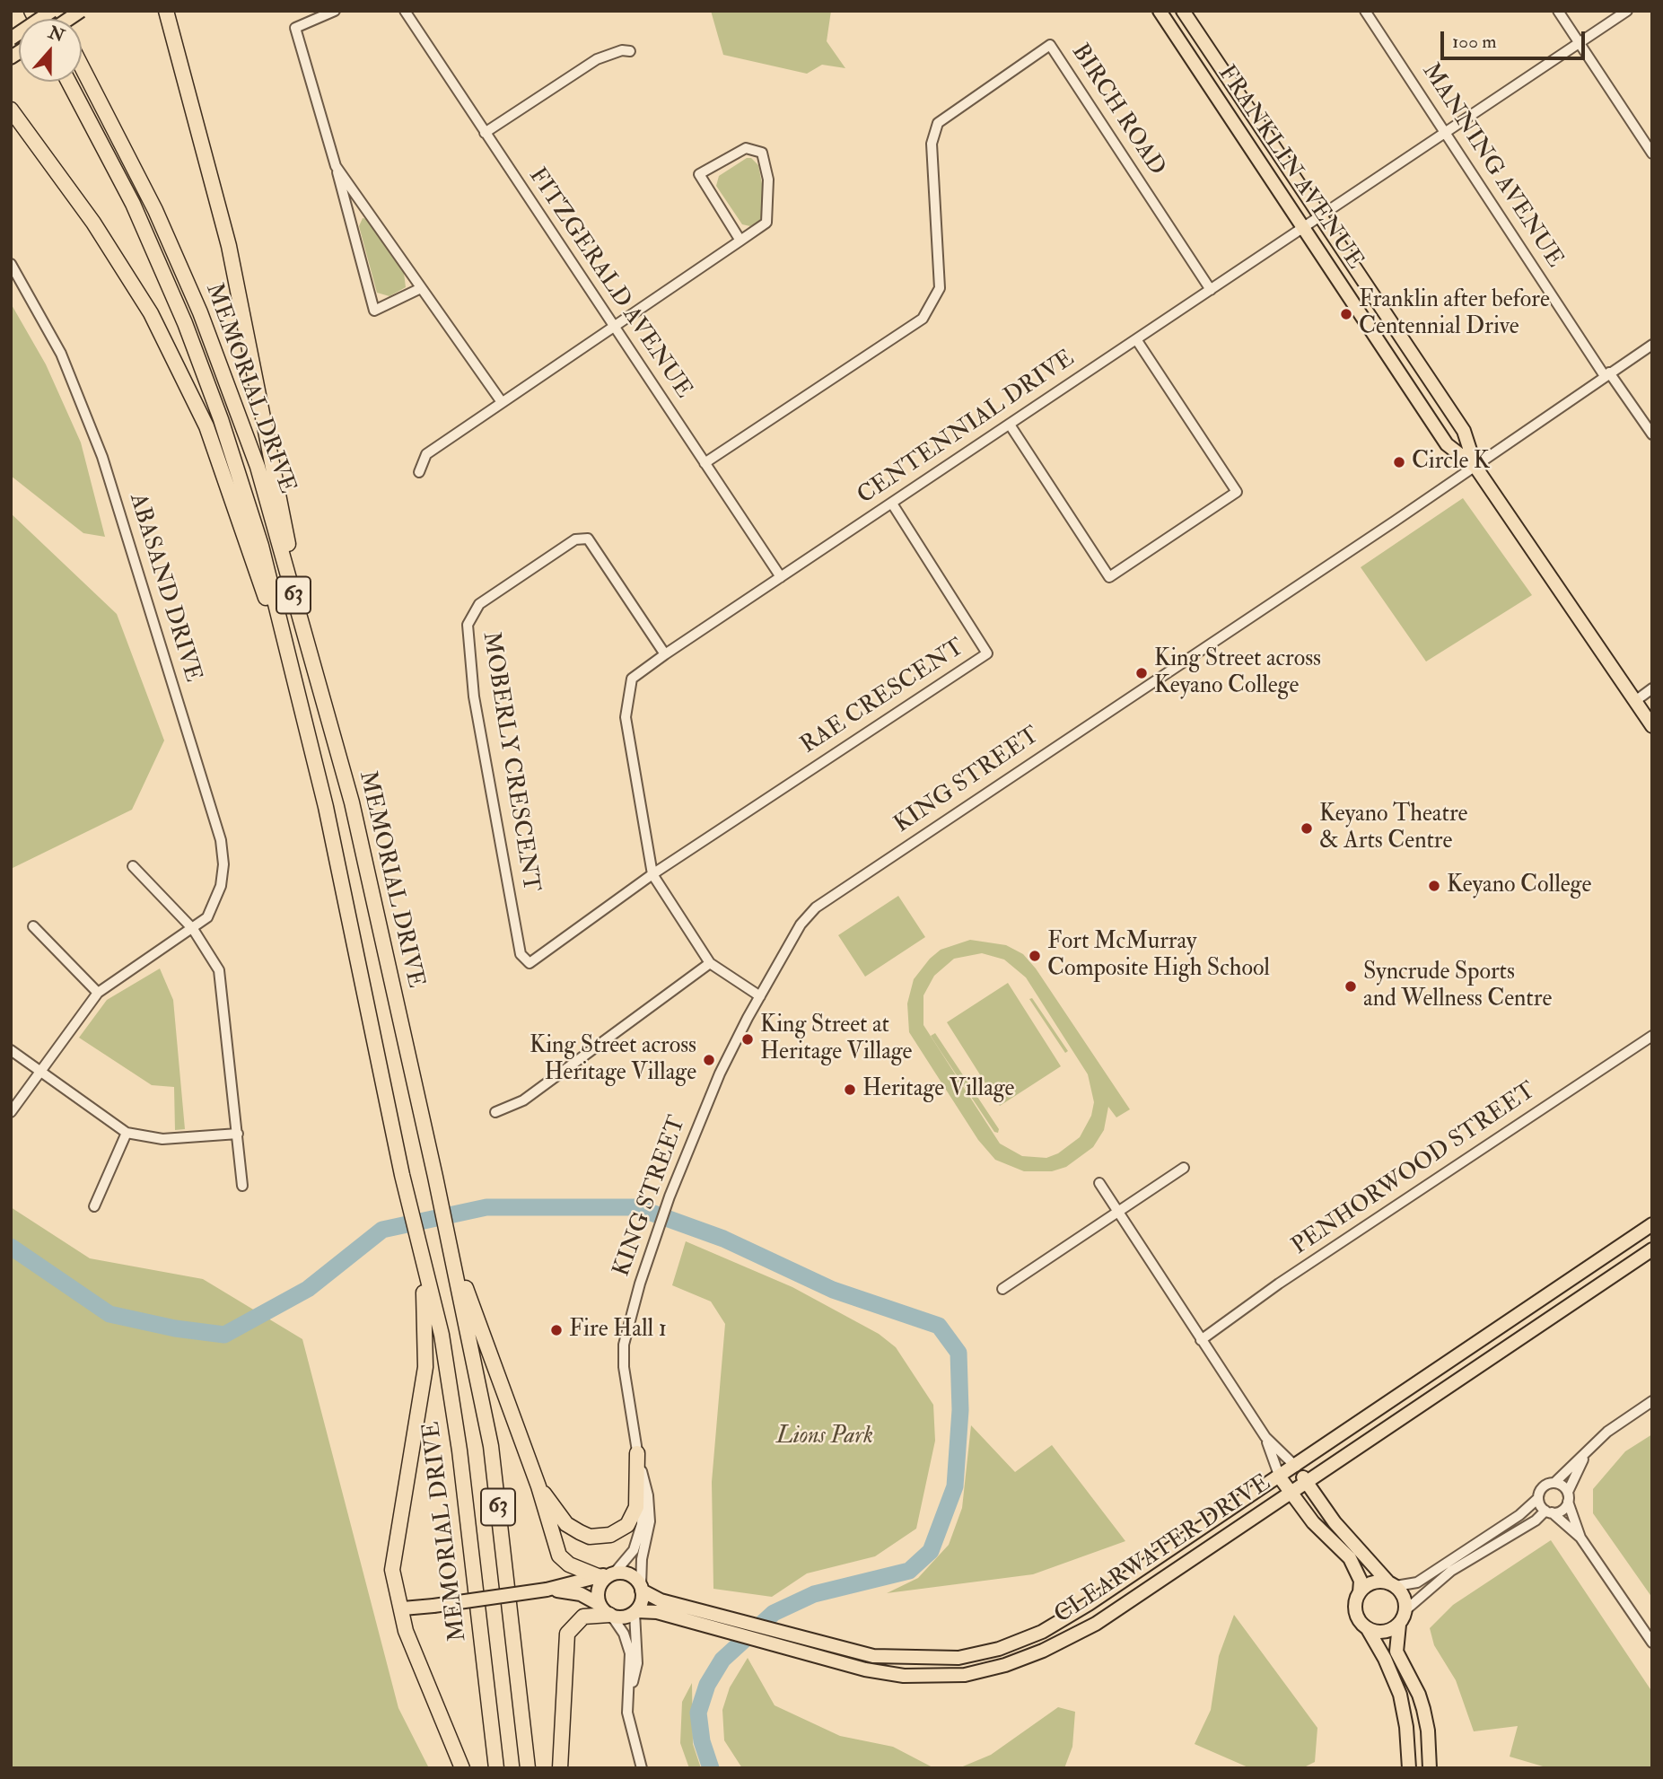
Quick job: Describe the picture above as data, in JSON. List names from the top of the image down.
{
  "streets": {
    "highway": ["MEMORIAL DRIVE", "63"],
    "main road": ["FRANKLIN AVENUE", "CLEARWATER DRIVE"],
    "street": [
      "BIRCH ROAD",
      "MANNING AVENUE",
      "FITZGERALD AVENUE",
      "CENTENNIAL DRIVE",
      "ABASAND DRIVE",
      "RAE CRESCENT",
      "MOBERLY CRESCENT",
      "KING STREET",
      "PENHORWOOD STREET"
    ]
  },
  "crossings": [
    ["BIRCH ROAD", "FITZGERALD AVENUE"],
    ["BIRCH ROAD", "CENTENNIAL DRIVE"],
    ["MANNING AVENUE", "CENTENNIAL DRIVE"],
    ["MANNING AVENUE", "KING STREET"],
    ["FRANKLIN AVENUE", "CENTENNIAL DRIVE"],
    ["FRANKLIN AVENUE", "KING STREET"],
    ["FITZGERALD AVENUE", "CENTENNIAL DRIVE"],
    ["CENTENNIAL DRIVE", "RAE CRESCENT"],
    ["CENTENNIAL DRIVE", "MOBERLY CRESCENT"],
    ["CENTENNIAL DRIVE", "KING STREET"],
    ["RAE CRESCENT", "MOBERLY CRESCENT"],
    ["KING STREET", "CLEARWATER DRIVE"]
  ],
  "parks": ["Lions Park"],
  "places": [
    "Franklin after before Centennial Drive",
    "Circle K",
    "King Street across Keyano College",
    "Keyano Theatre & Arts Centre",
    "Keyano College",
    "Fort McMurray Composite High School",
    "Syncrude Sports and Wellness Centre",
    "King Street at Heritage Village",
    "King Street across Heritage Village",
    "Heritage Village",
    "Fire Hall 1"
  ],
  "scale_bar": "100 m",
  "north": "top"
}
